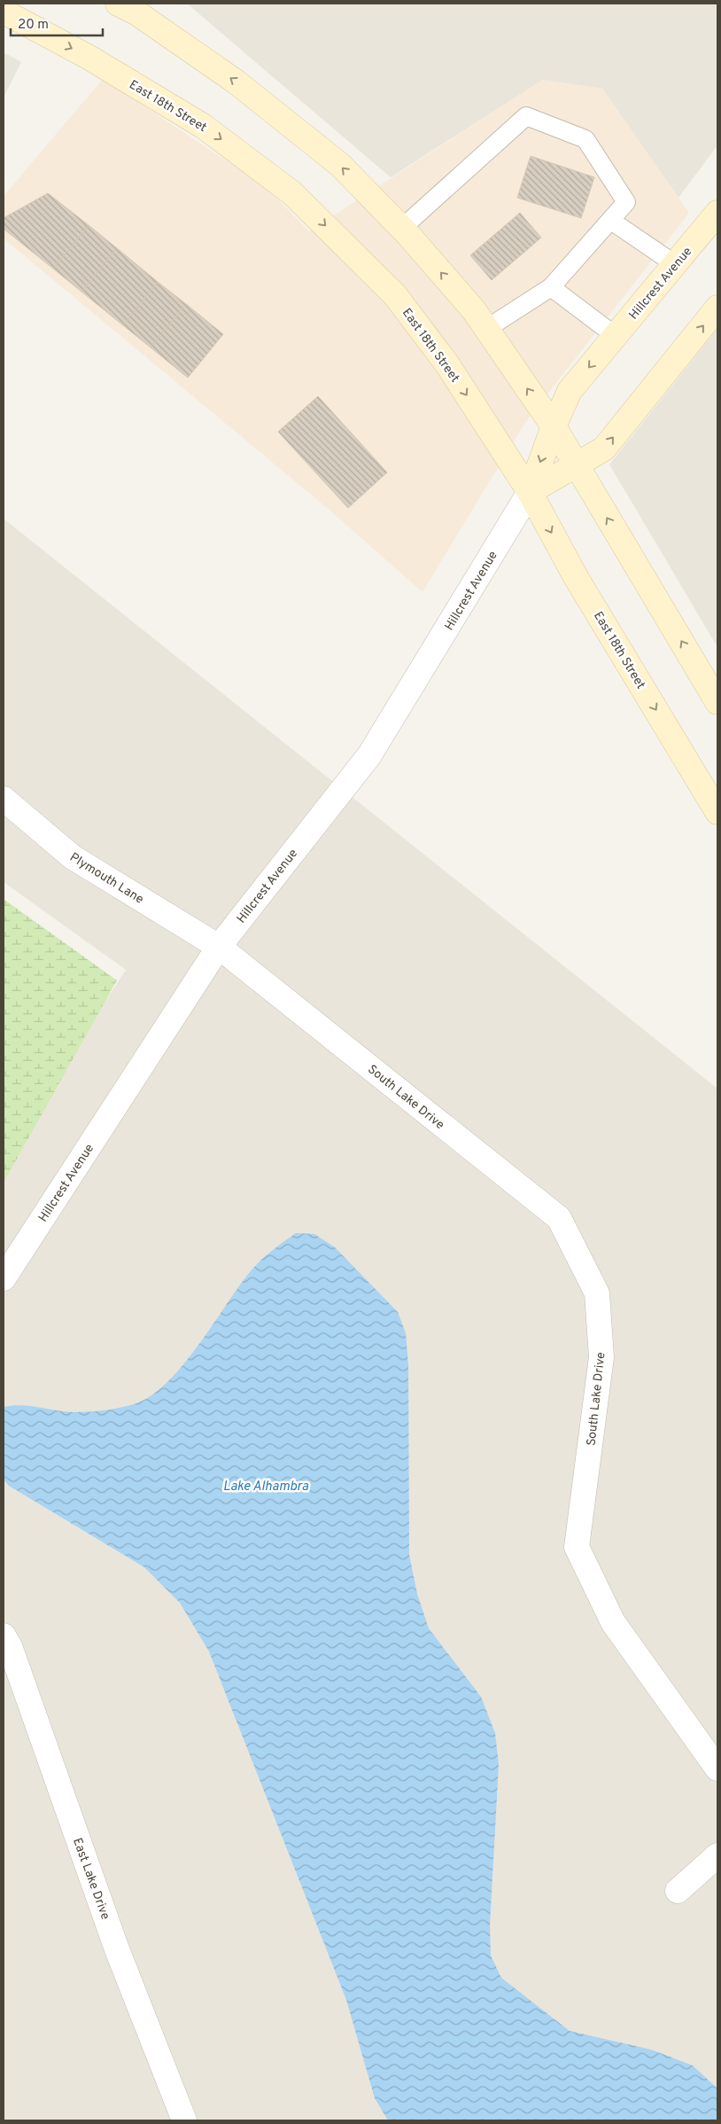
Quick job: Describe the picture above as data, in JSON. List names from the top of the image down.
{
  "streets": {
    "main road": ["East 18th Street", "Hillcrest Avenue"],
    "street": ["Plymouth Lane", "South Lake Drive", "East Lake Drive"]
  },
  "crossings": [
    ["East 18th Street", "Hillcrest Avenue"],
    ["Hillcrest Avenue", "Plymouth Lane"],
    ["Hillcrest Avenue", "South Lake Drive"],
    ["Plymouth Lane", "South Lake Drive"]
  ],
  "water": ["Lake Alhambra"],
  "scale_bar": "20 m"
}
